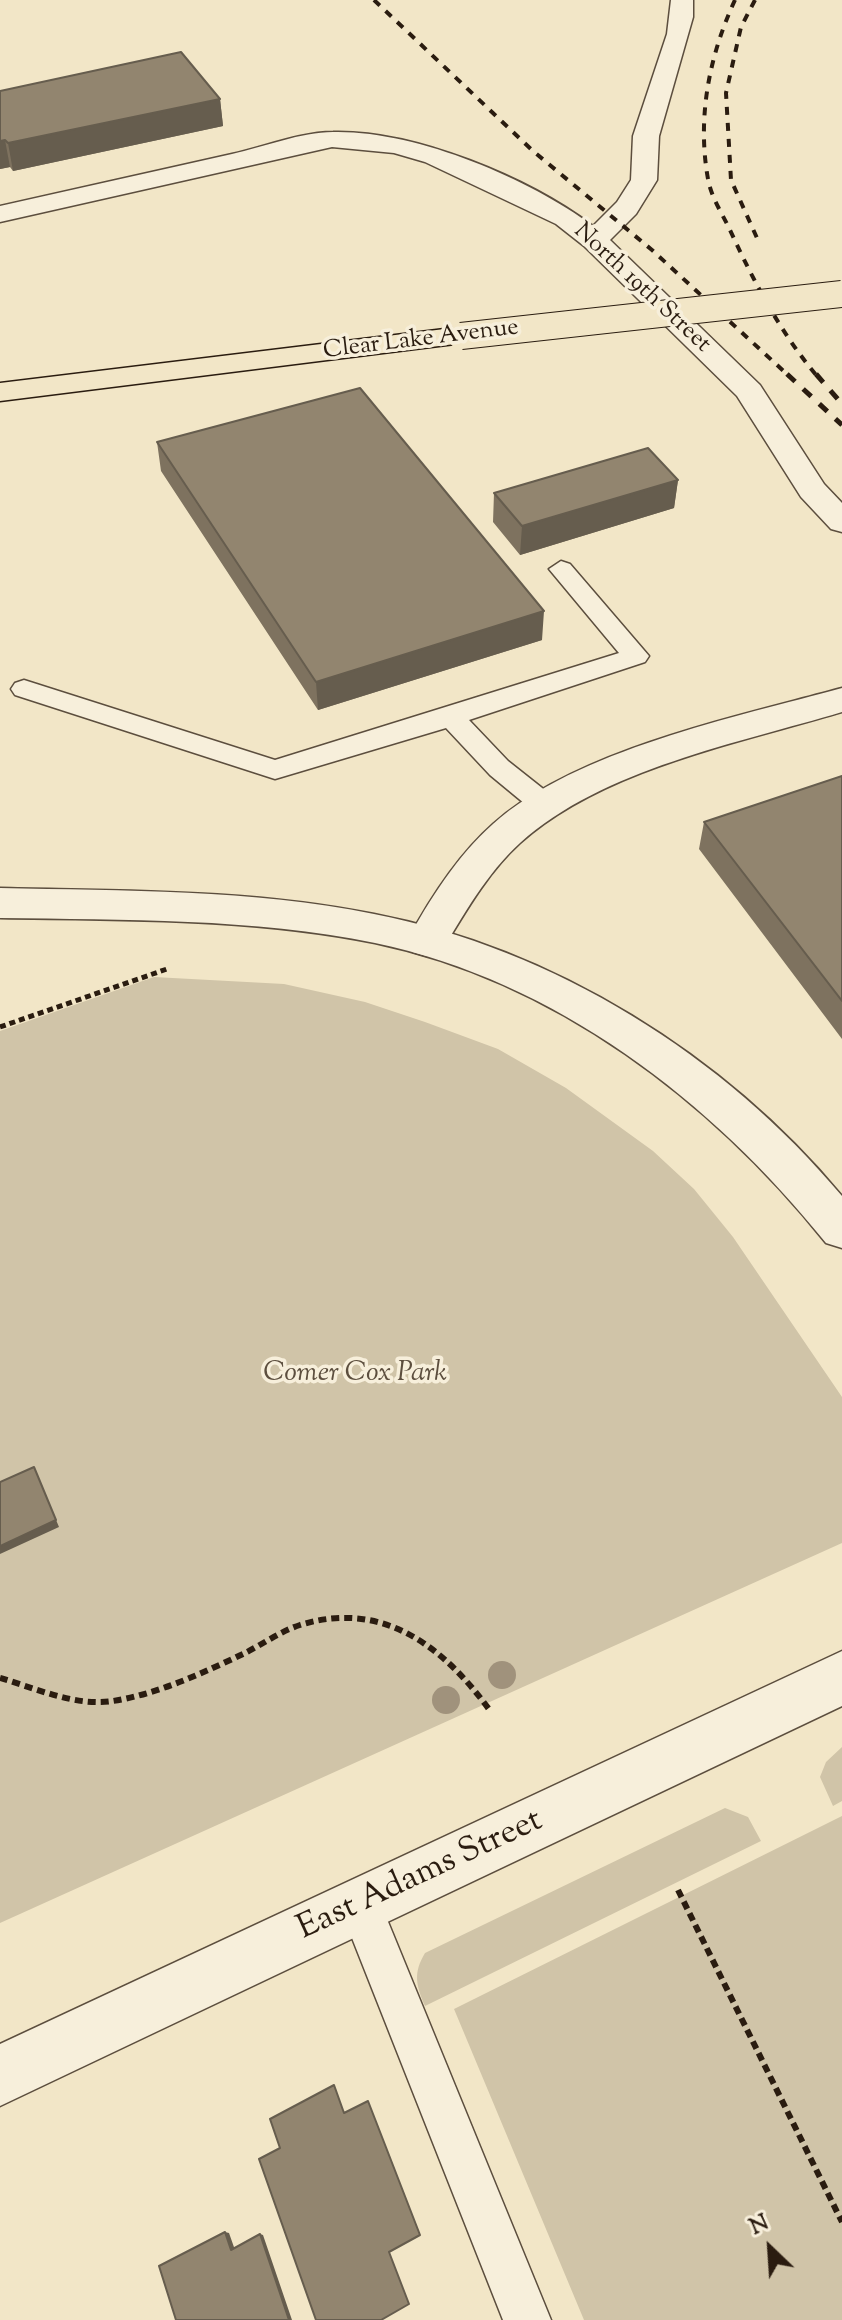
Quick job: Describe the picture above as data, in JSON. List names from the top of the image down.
{
  "streets": {
    "main road": ["Clear Lake Avenue"],
    "street": ["North 19th Street", "East Adams Street"]
  },
  "parks": ["Comer Cox Park"],
  "north": "top left"
}
